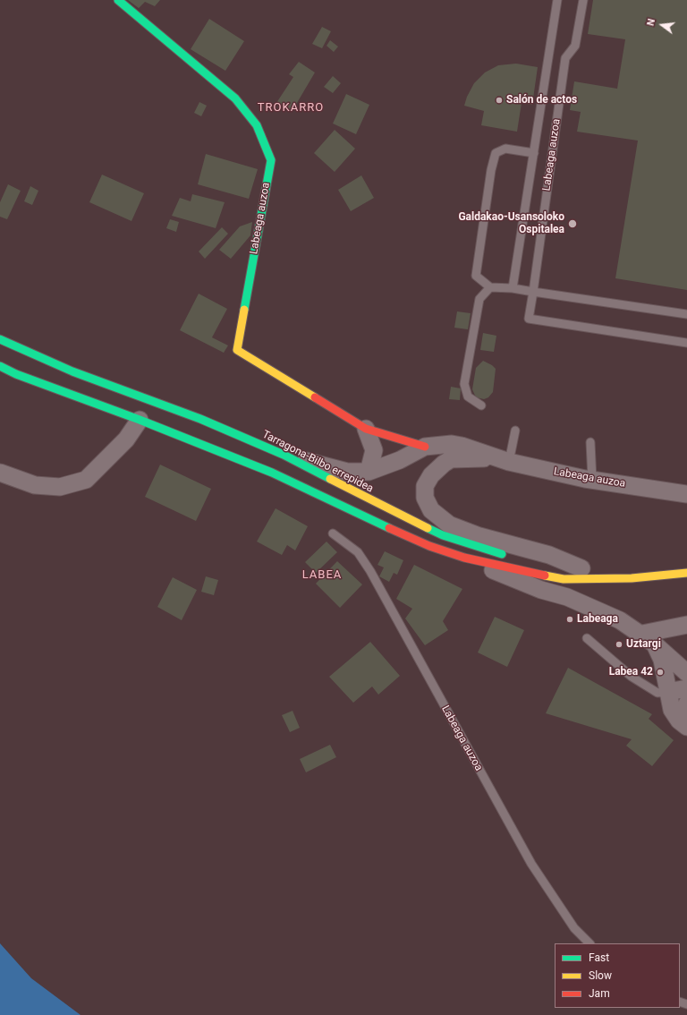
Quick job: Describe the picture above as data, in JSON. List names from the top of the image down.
{
  "streets": {
    "main road": ["Labeaga auzoa", "Tarragona-Bilbo errepidea"]
  },
  "crossings": [
    ["Labeaga auzoa", "Tarragona-Bilbo errepidea"]
  ],
  "districts": ["TROKARRO", "LABEA"],
  "places": [
    "Salón de actos",
    "Galdakao-Usansoloko Ospitalea",
    "Labeaga",
    "Uztargi",
    "Labea 42"
  ],
  "legend": ["Fast", "Slow", "Jam"],
  "north": "left"
}
